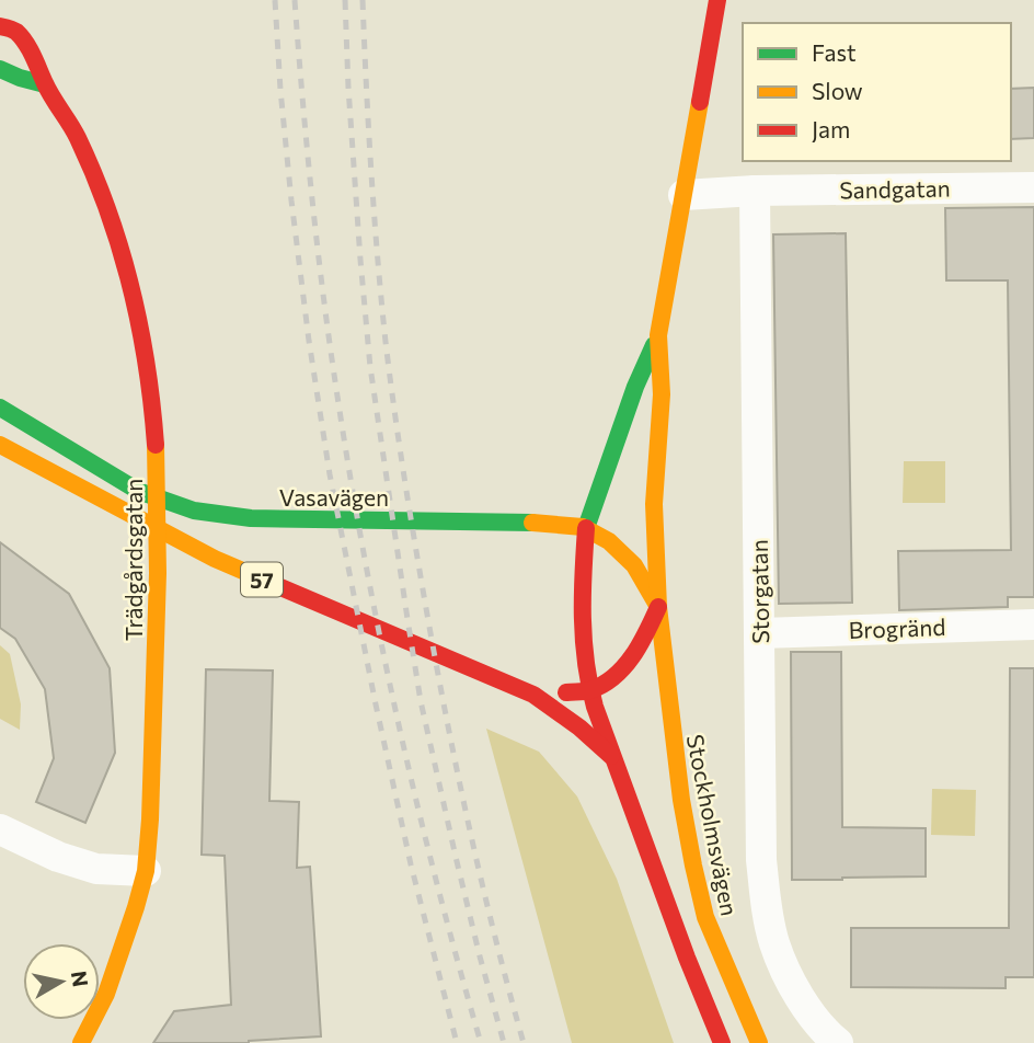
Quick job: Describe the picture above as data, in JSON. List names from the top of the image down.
{
  "streets": {
    "main road": [
      "Vasavägen",
      "Trädgårdsgatan",
      "57",
      "Stockholmsvägen"
    ],
    "street": ["Sandgatan", "Storgatan", "Brogränd"]
  },
  "crossings": [
    ["Sandgatan", "Storgatan"],
    ["Vasavägen", "Stockholmsvägen"],
    ["Storgatan", "Brogränd"]
  ],
  "legend": ["Fast", "Slow", "Jam"],
  "north": "right"
}
